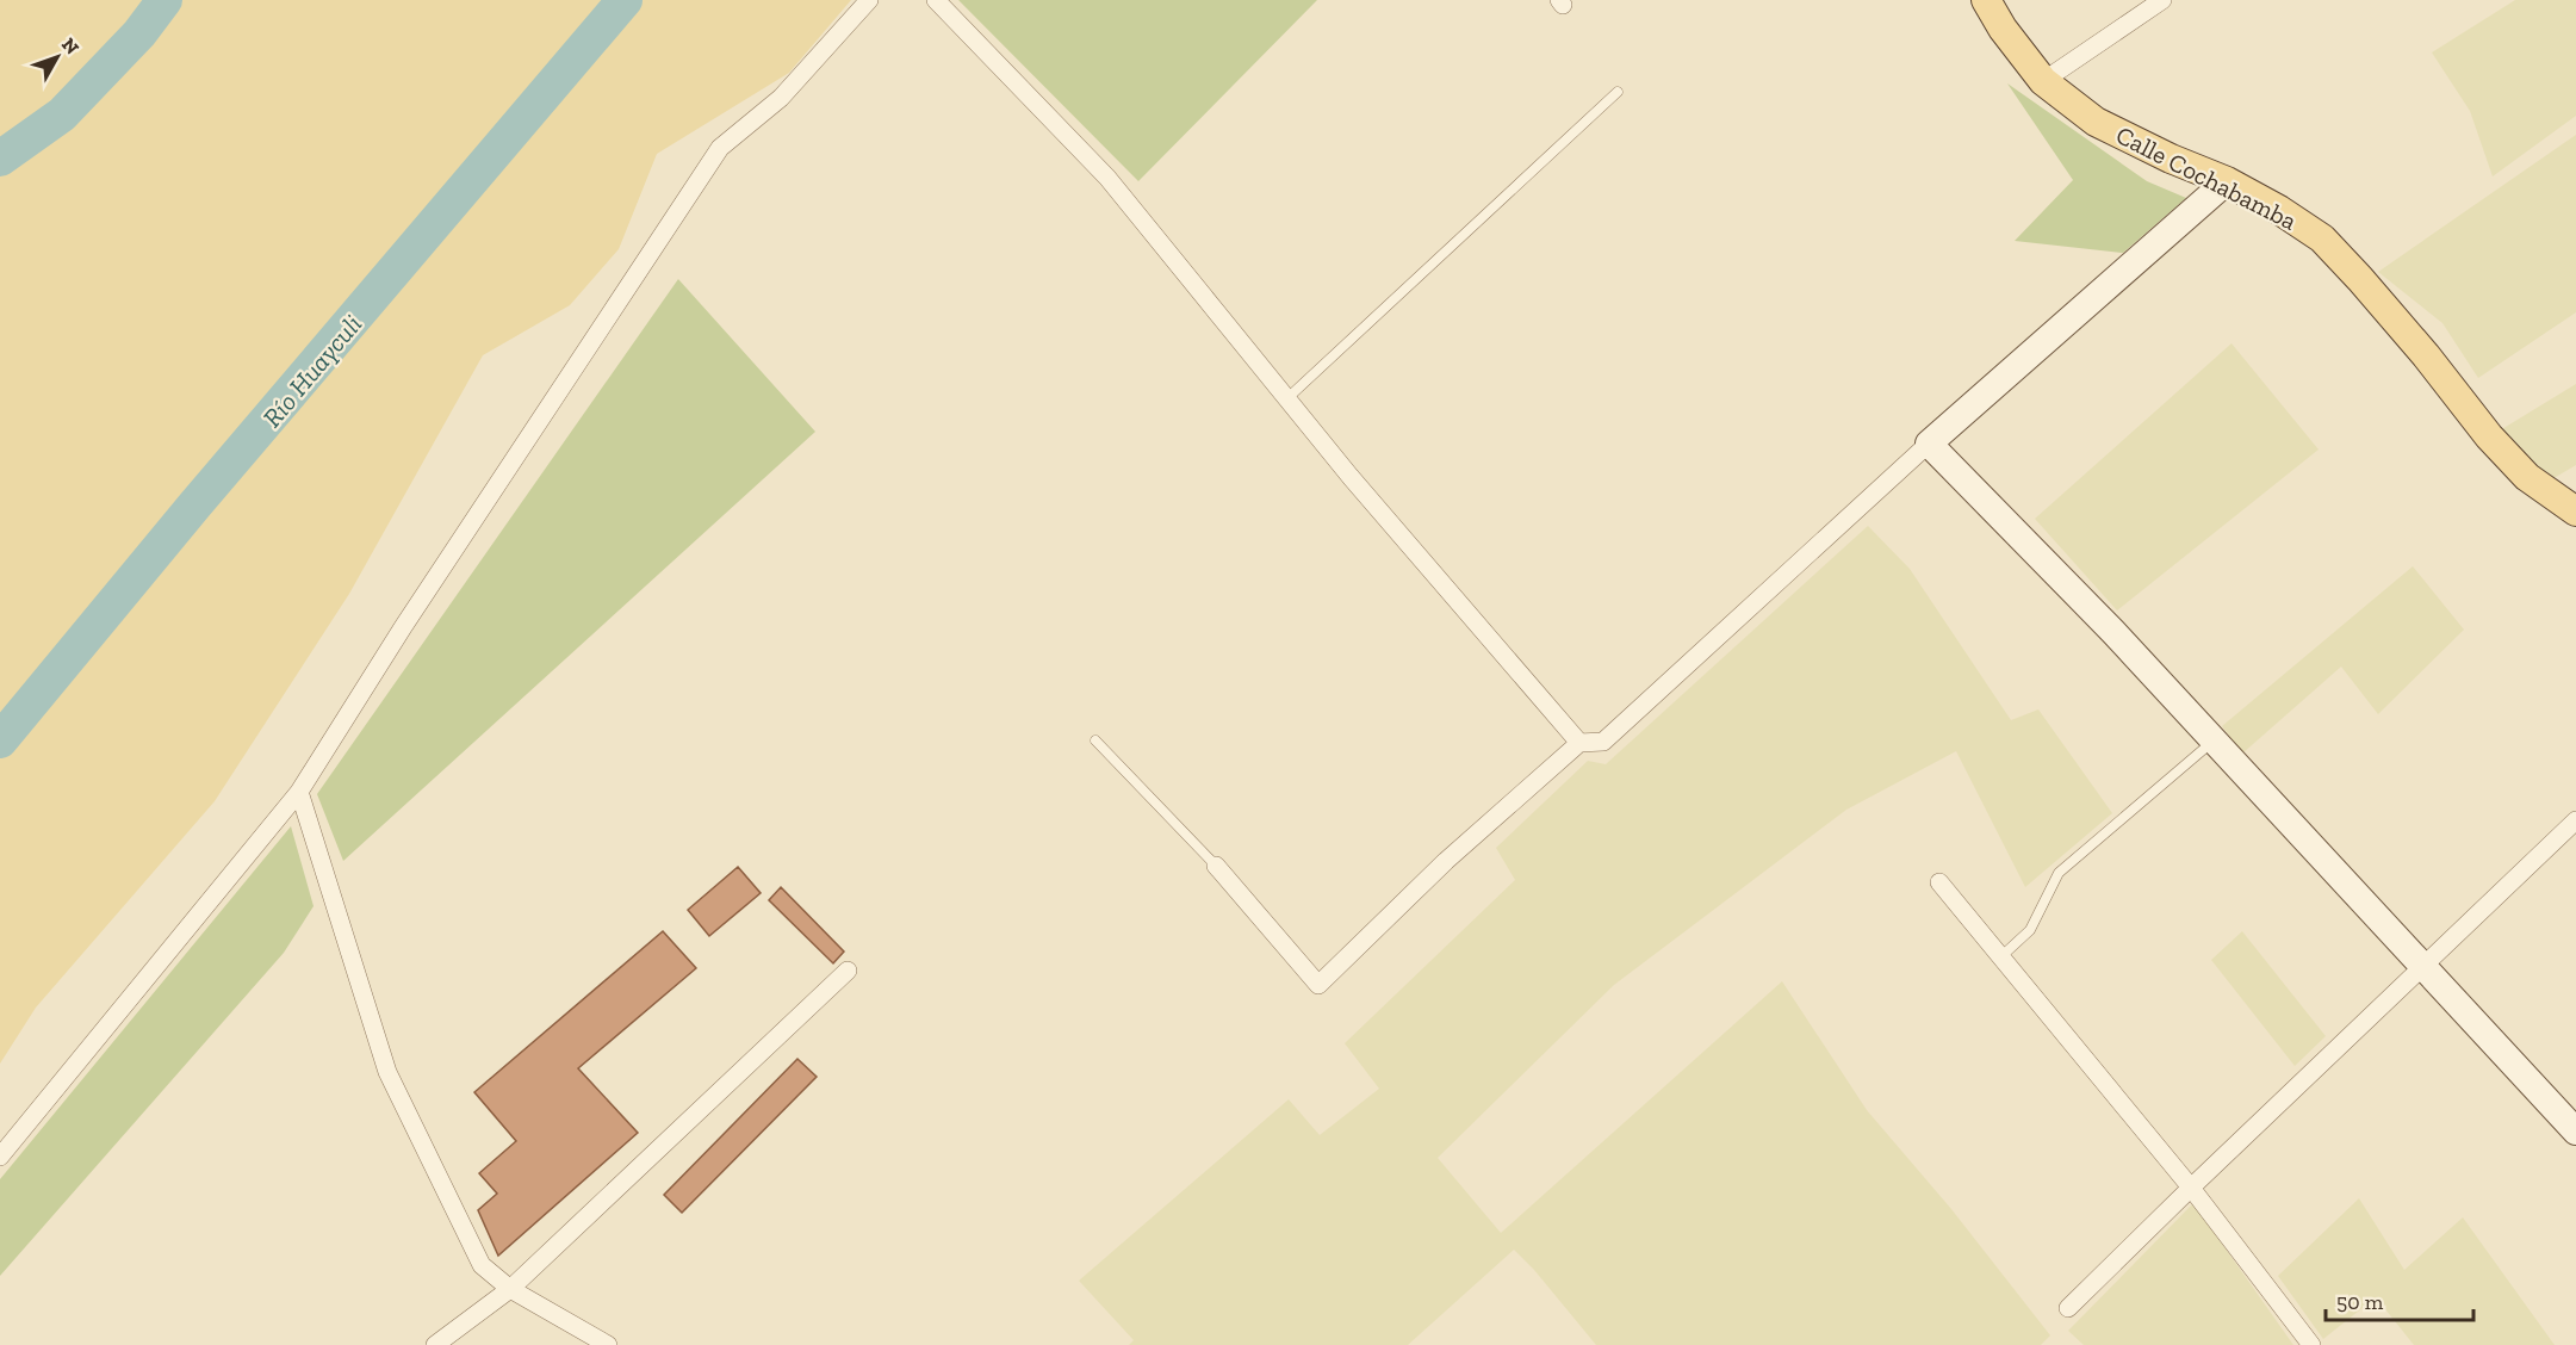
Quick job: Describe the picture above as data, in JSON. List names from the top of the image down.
{
  "streets": {
    "main road": ["Calle Cochabamba"]
  },
  "water": ["Río Huayculi"],
  "scale_bar": "50 m",
  "north": "top right"
}
